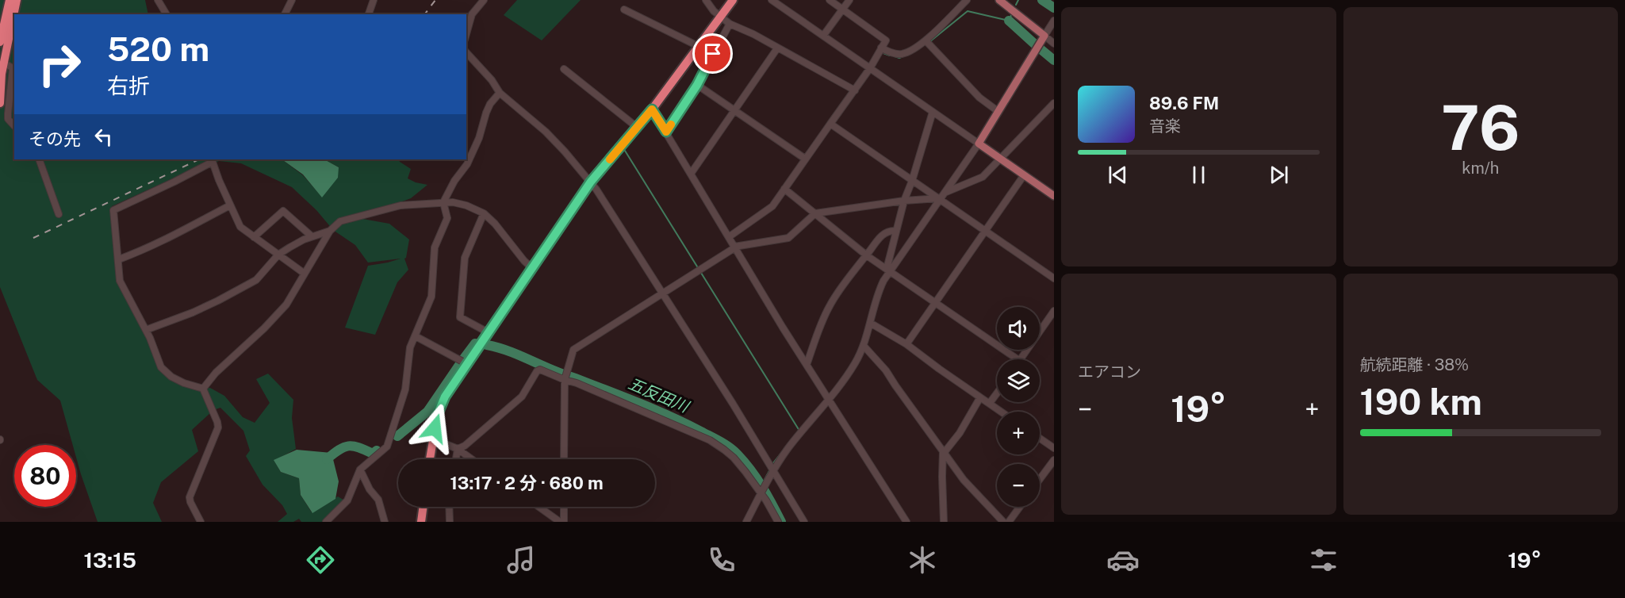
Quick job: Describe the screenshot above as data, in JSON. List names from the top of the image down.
{
  "water": ["五反田川"],
  "page": {
    "tile": [
      ["76", "km/h"],
      "エアコン",
      ["航続距離 · 38%", "190 km"]
    ],
    "turn": ["520 m", "右折"],
    "song": ["89.6 FM", "音楽"],
    "then": "その先",
    "map_buttons": ["+", "−"],
    "heat": ["−", "19°", "+"],
    "limit": "80",
    "trip": "13:17 · 2 分 · 680 m",
    "tabs": ["13:15", "19°"]
  }
}
